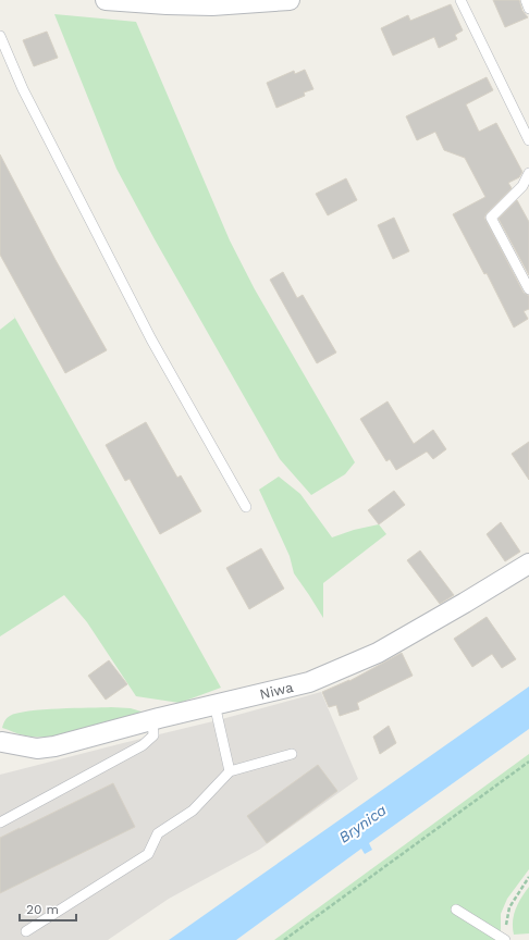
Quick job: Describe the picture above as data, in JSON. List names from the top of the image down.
{
  "streets": {
    "street": ["Niwa"]
  },
  "water": ["Brynica"],
  "scale_bar": "20 m"
}
